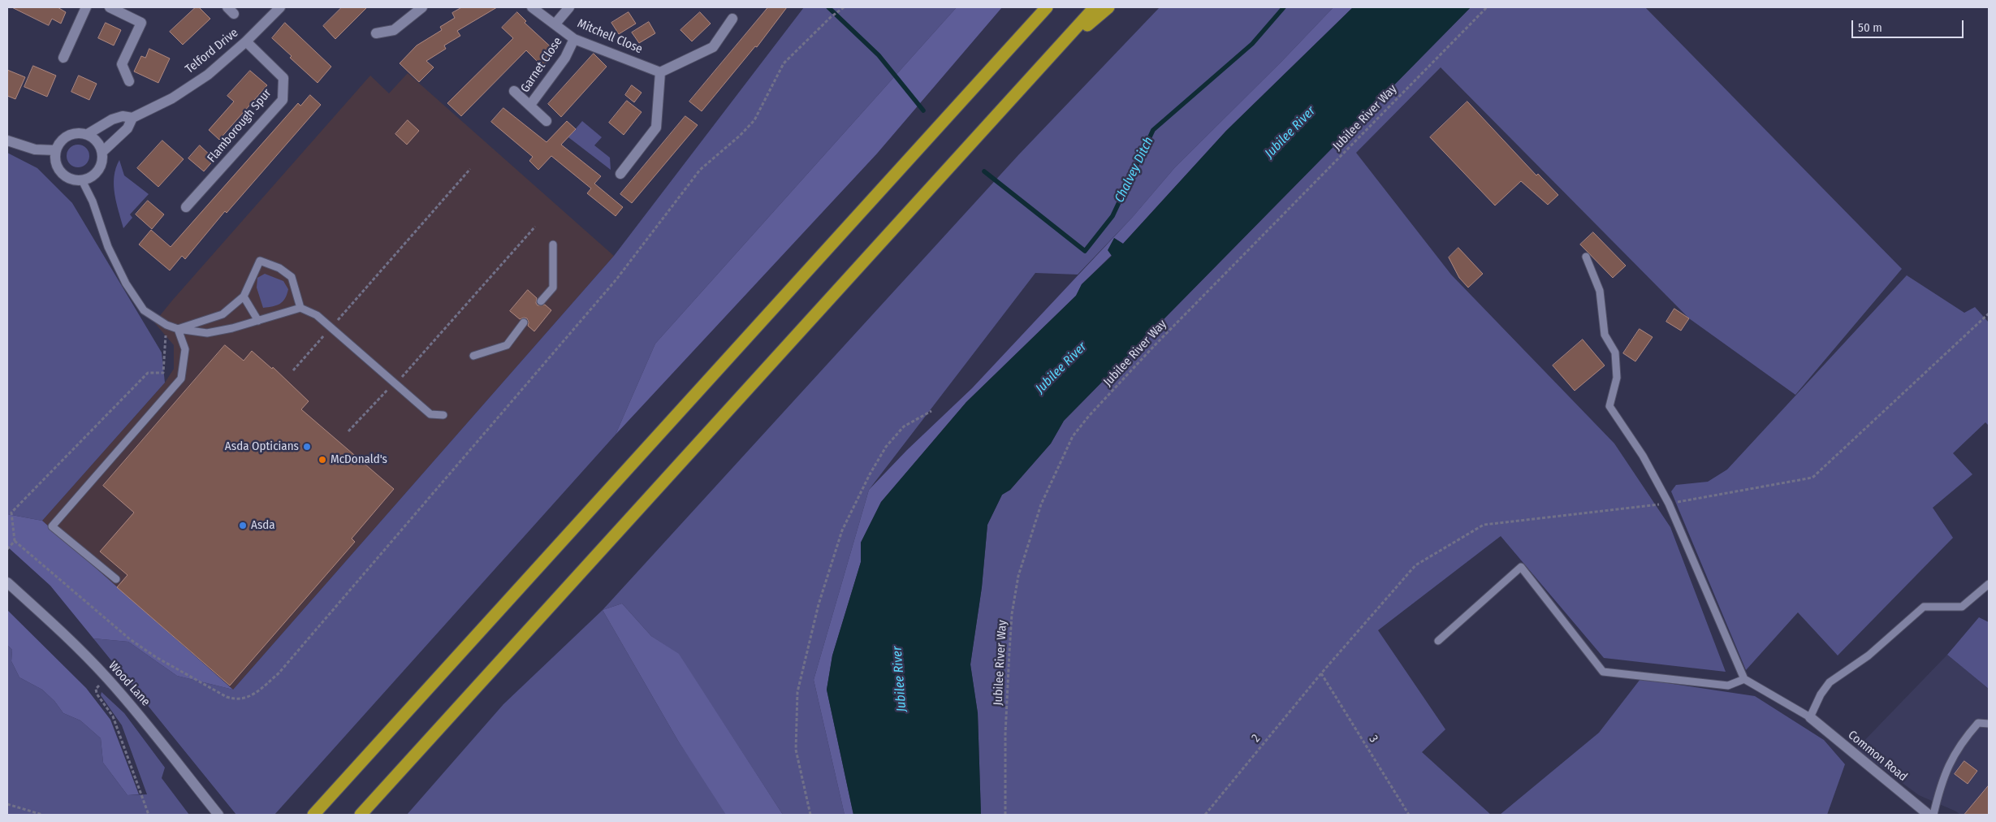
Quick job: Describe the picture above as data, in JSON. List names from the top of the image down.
{
  "streets": {
    "street": [
      "Mitchell Close",
      "Telford Drive",
      "Garnet Close",
      "Flamborough Spur",
      "Wood Lane",
      "Common Road"
    ],
    "path": ["Jubilee River Way", "2", "3"]
  },
  "crossings": [
    ["Mitchell Close", "Garnet Close"],
    ["Telford Drive", "Flamborough Spur"],
    ["2", "3"]
  ],
  "water": ["Jubilee River", "Chalvey Ditch"],
  "places": ["Asda Opticians", "McDonald's", "Asda"],
  "scale_bar": "50 m"
}
